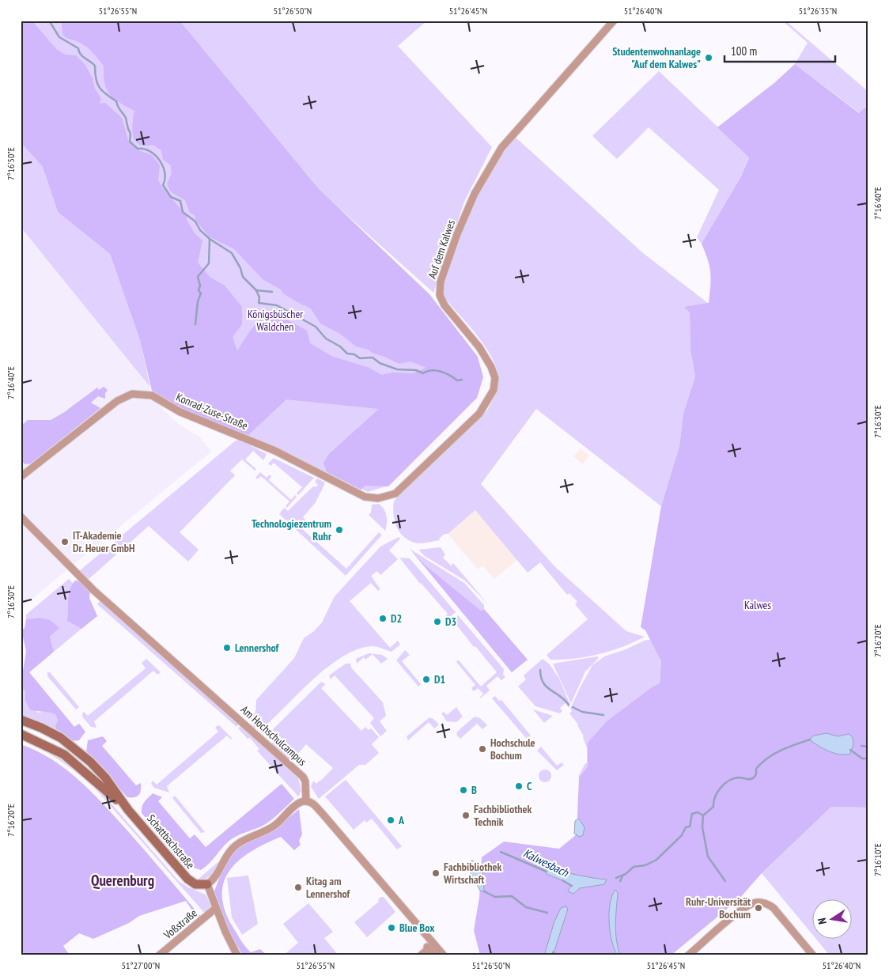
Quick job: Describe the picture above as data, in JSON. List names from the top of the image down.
{
  "streets": {
    "street": [
      "Auf dem Kalwes",
      "Konrad-Zuse-Straße",
      "Am Hochschulcampus",
      "Schattbachstraße",
      "Voßstraße"
    ]
  },
  "crossings": [
    ["Auf dem Kalwes", "Konrad-Zuse-Straße"]
  ],
  "districts": ["Querenburg"],
  "water": ["Kalwesbach"],
  "parks": ["Königsbüscher Wäldchen", "Kalwes"],
  "places": [
    "Studentenwohnanlage \"Auf dem Kalwes\"",
    "Technologiezentrum Ruhr",
    "IT-Akademie Dr. Heuer GmbH",
    "D2",
    "D3",
    "Lennershof",
    "D1",
    "Hochschule Bochum",
    "C",
    "B",
    "Fachbibliothek Technik",
    "A",
    "Fachbibliothek Wirtschaft",
    "Kitag am Lennershof",
    "Ruhr-Universität Bochum",
    "Blue Box"
  ],
  "scale_bar": "100 m",
  "north": "left",
  "coordinates": [
    "51°26'55\"N",
    "51°26'50\"N",
    "51°26'45\"N",
    "51°26'40\"N",
    "51°26'35\"N",
    "7°16'50\"E",
    "7°16'40\"E",
    "7°16'30\"E",
    "7°16'20\"E",
    "7°16'10\"E",
    "51°27'00\"N"
  ]
}
